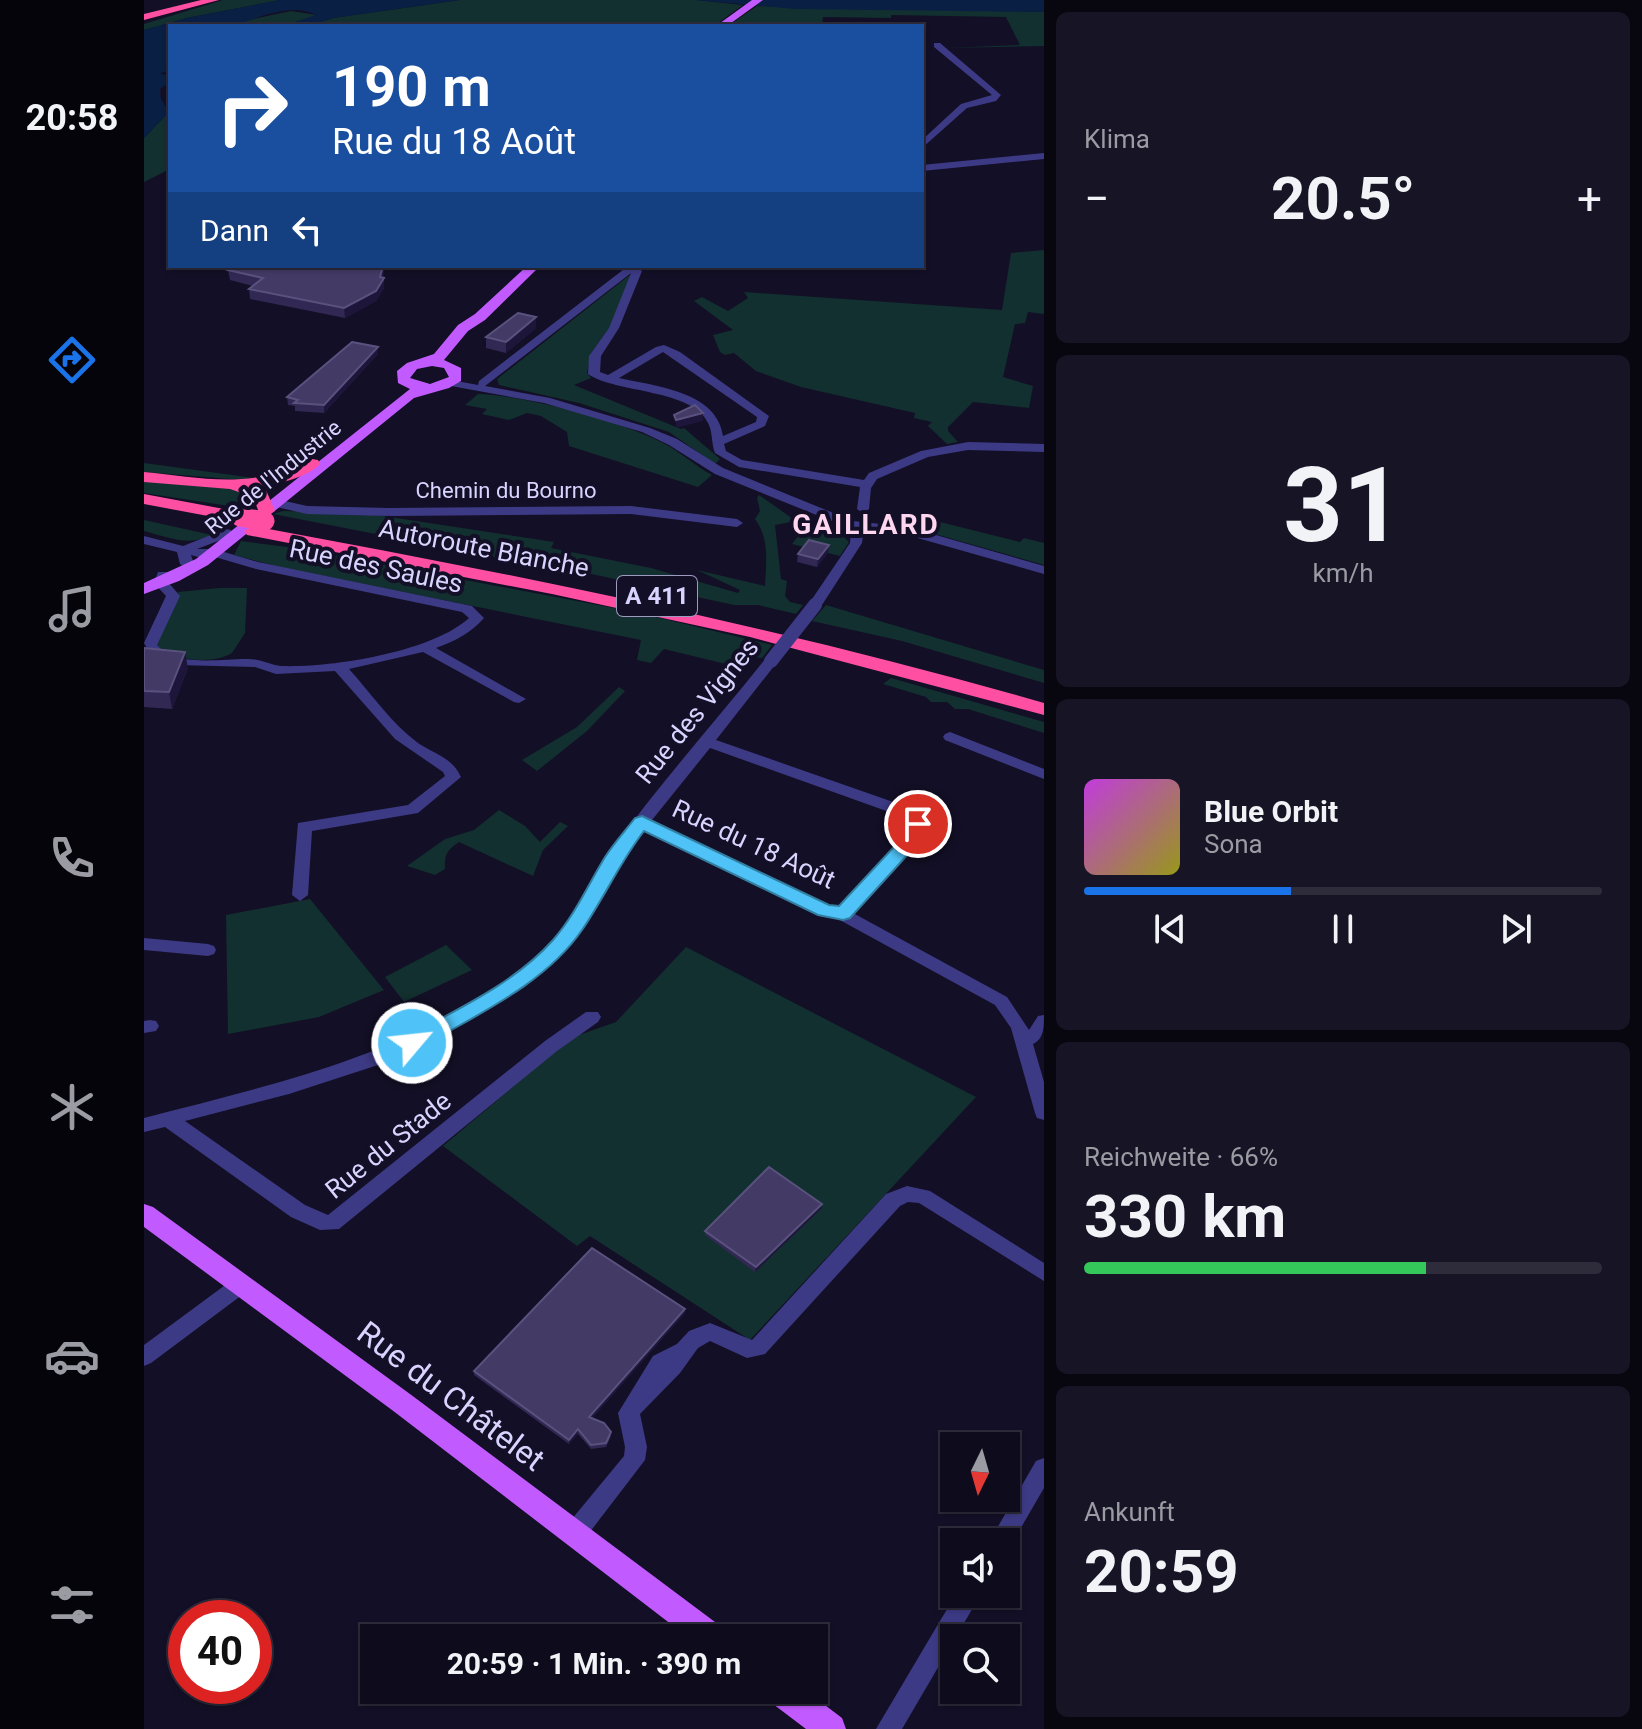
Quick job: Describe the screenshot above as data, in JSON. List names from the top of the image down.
{
  "streets": {
    "highway": ["Autoroute Blanche", "A 411"],
    "main road": ["Rue de l'Industrie", "Rue du Châtelet"],
    "street": [
      "Chemin du Bourno",
      "Rue des Saules",
      "Rue des Vignes",
      "Rue du 18 Août",
      "Rue du Stade"
    ]
  },
  "crossings": [
    ["Rue de l'Industrie", "Chemin du Bourno"],
    ["Rue de l'Industrie", "Autoroute Blanche"],
    ["Rue de l'Industrie", "Rue des Saules"],
    ["Chemin du Bourno", "Autoroute Blanche"],
    ["Rue des Vignes", "Rue du 18 Août"],
    ["Rue des Vignes", "Rue du Stade"]
  ],
  "districts": ["GAILLARD"],
  "north": "bottom",
  "page": {
    "tabs": "20:58",
    "tile": [
      "Klima",
      ["31", "km/h"],
      ["Reichweite · 66%", "330 km"],
      ["Ankunft", "20:59"]
    ],
    "turn": ["190 m", "Rue du 18 Août"],
    "heat": ["−", "20.5°", "+"],
    "then": "Dann",
    "song": ["Blue Orbit", "Sona"],
    "limit": "40",
    "trip": "20:59 · 1 Min. · 390 m"
  }
}
